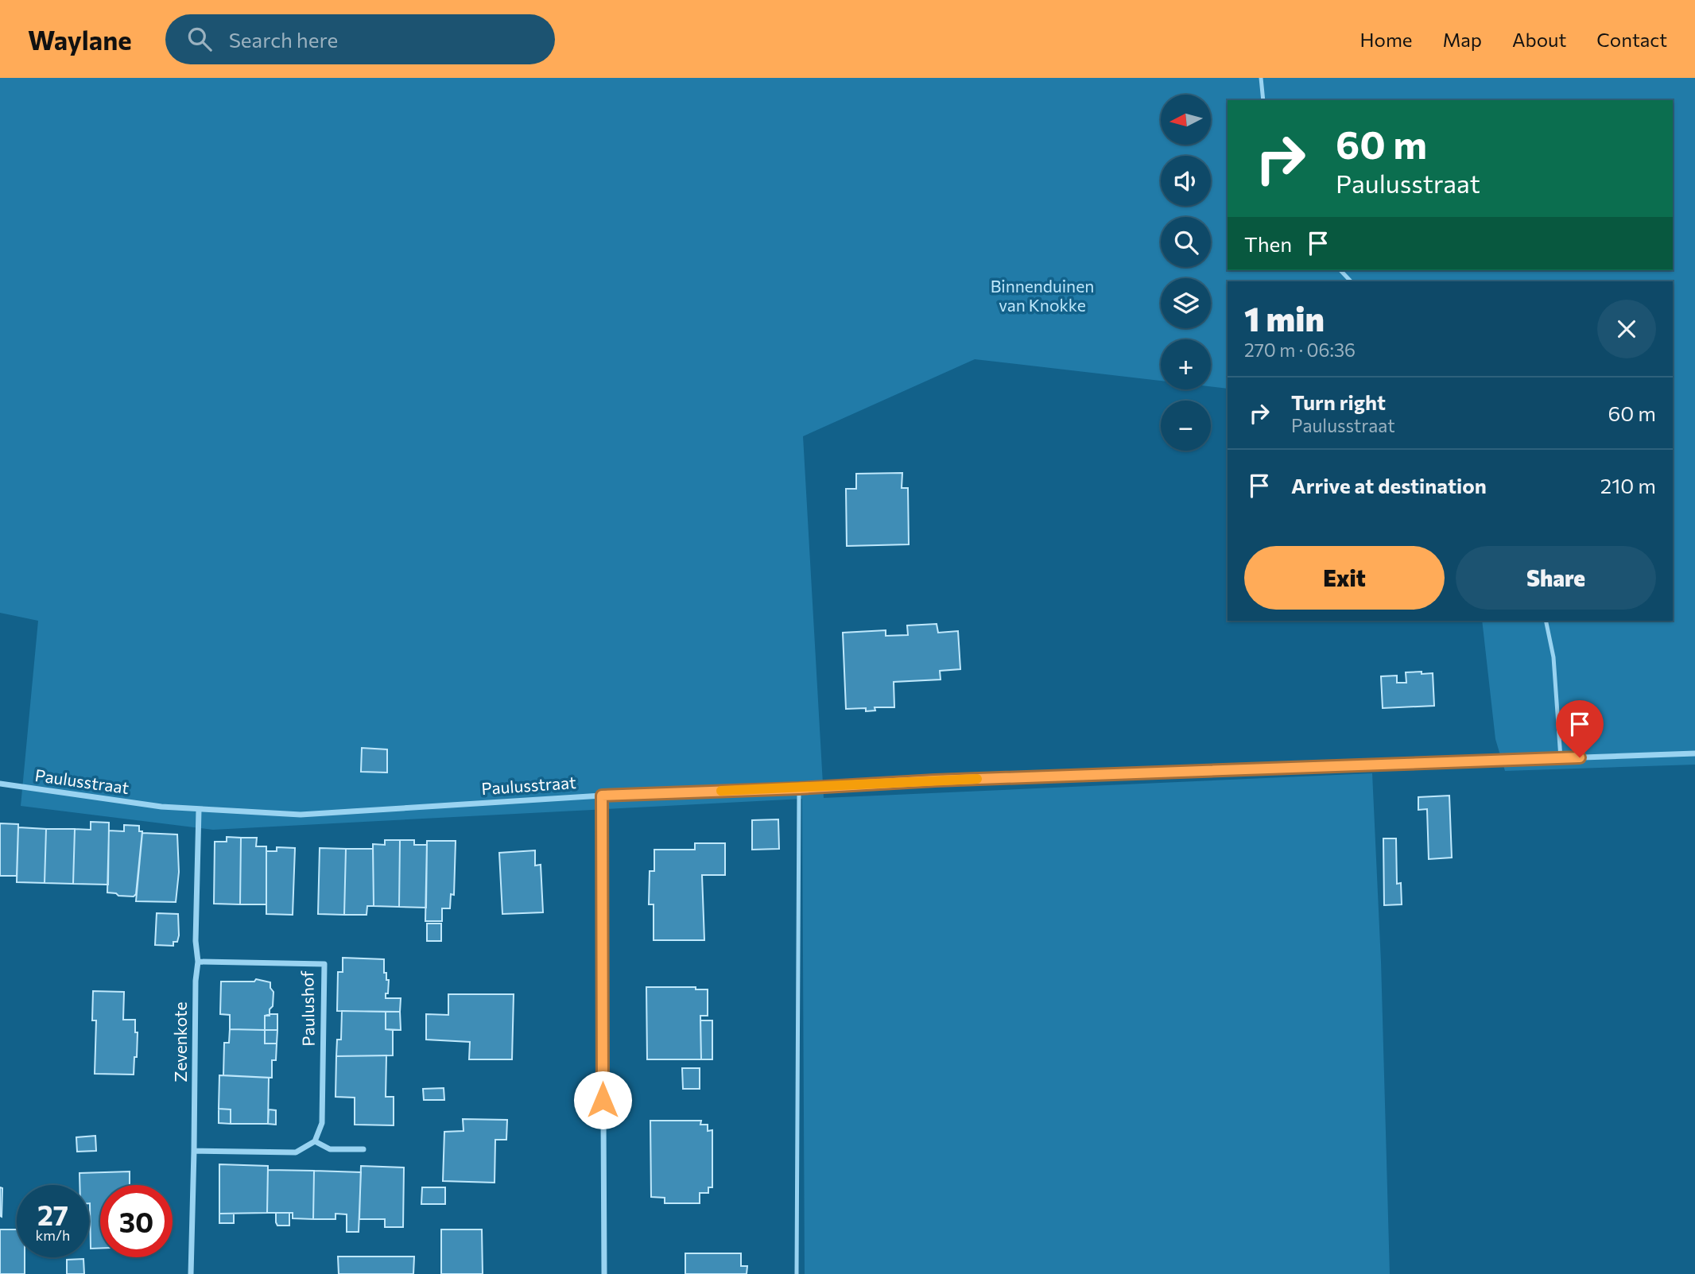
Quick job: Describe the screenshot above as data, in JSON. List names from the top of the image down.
{
  "streets": {
    "street": ["Paulusstraat", "Paulushof", "Zevenkote"]
  },
  "crossings": [
    ["Paulusstraat", "Zevenkote"],
    ["Paulushof", "Zevenkote"]
  ],
  "parks": ["Binnenduinen van Knokke"],
  "north": "left",
  "page": {
    "header": "Waylane",
    "search": "Search here",
    "nav": [
      "Home",
      "Map",
      "About",
      "Contact"
    ],
    "map_buttons": ["+", "−"],
    "turn": ["60 m", "Paulusstraat"],
    "then": "Then",
    "heading": ["1 min", "270 m · 06:36"],
    "list": [
      {
        "name": "Turn right",
        "note": "Paulusstraat",
        "value": "60 m"
      },
      {
        "name": "Arrive at destination",
        "value": "210 m"
      }
    ],
    "buttons": ["Exit", "Share"],
    "speed": "27 km/h",
    "limit": "30"
  }
}
